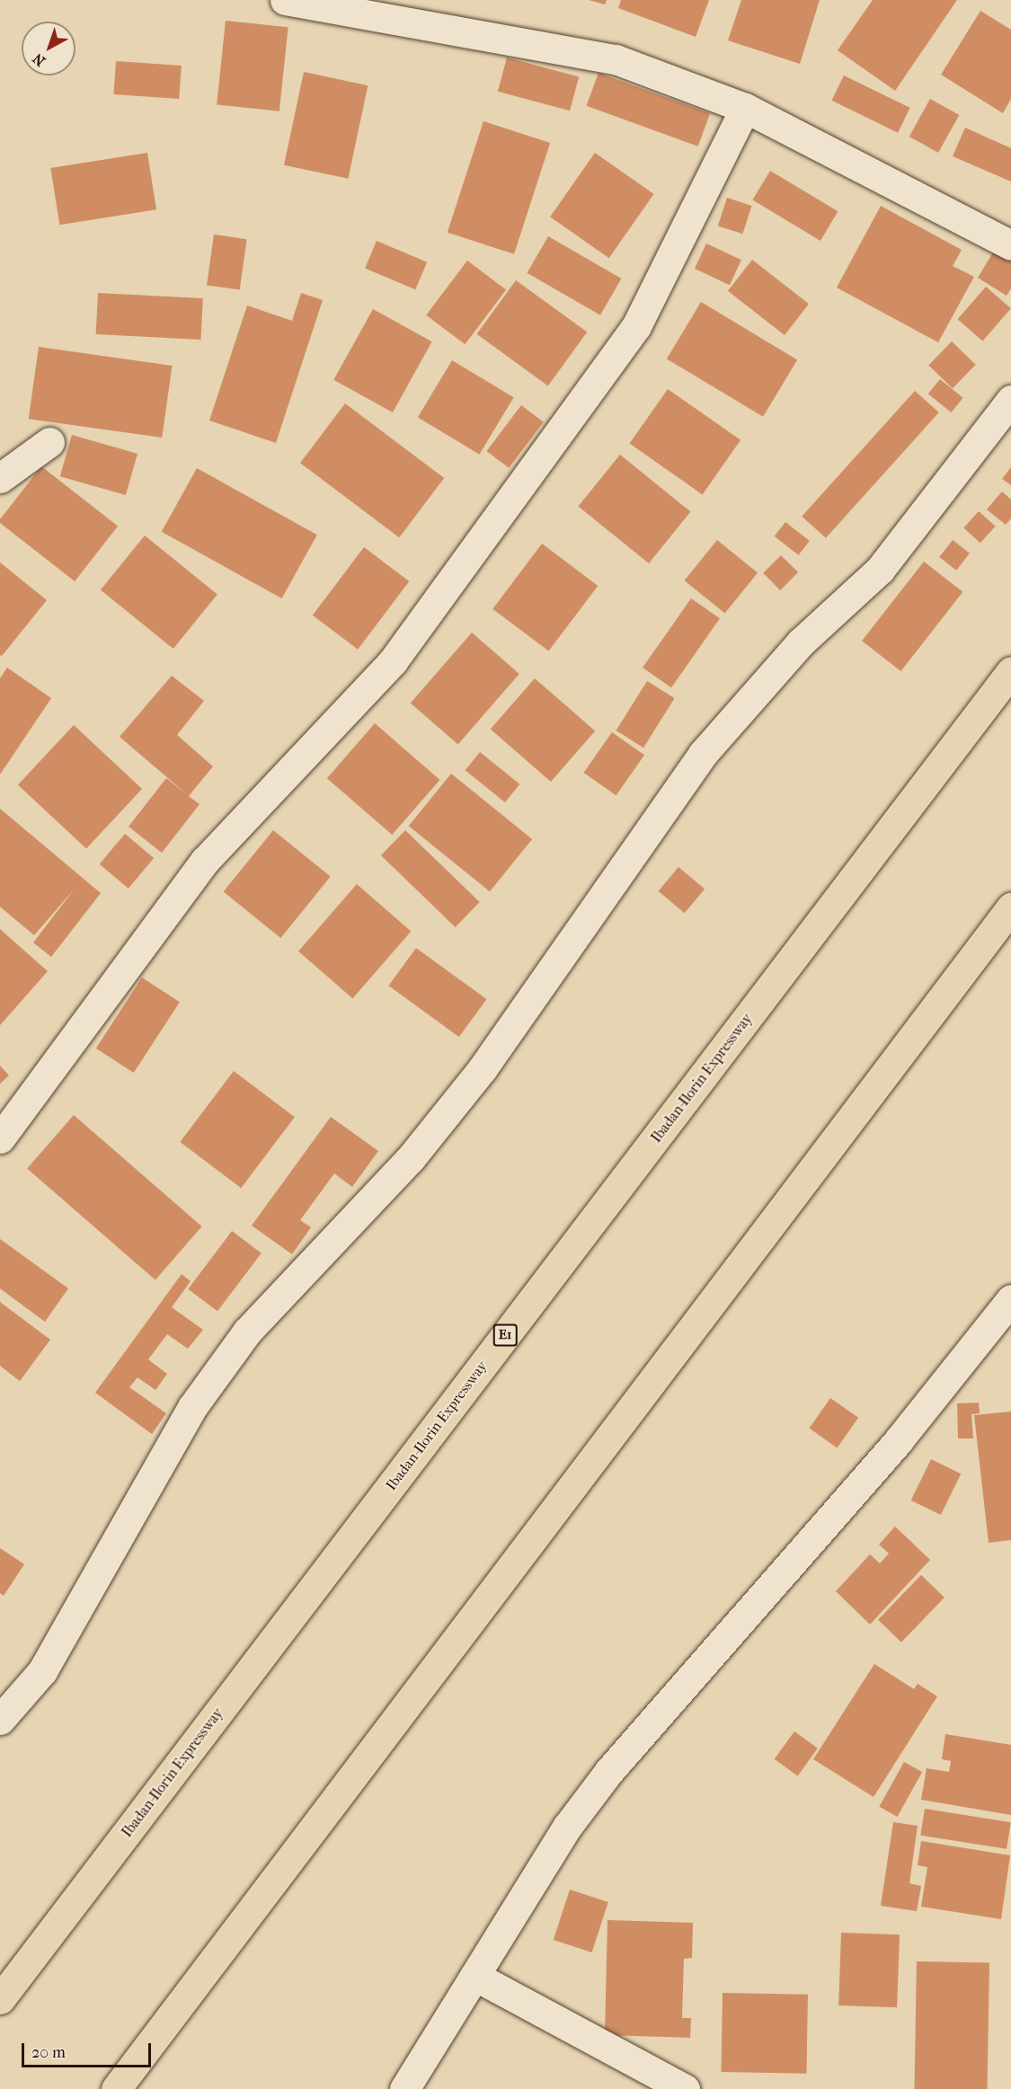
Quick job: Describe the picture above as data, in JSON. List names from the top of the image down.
{
  "streets": {
    "highway": ["Ibadan-Ilorin Expressway", "E1"]
  },
  "scale_bar": "20 m",
  "north": "bottom left"
}
